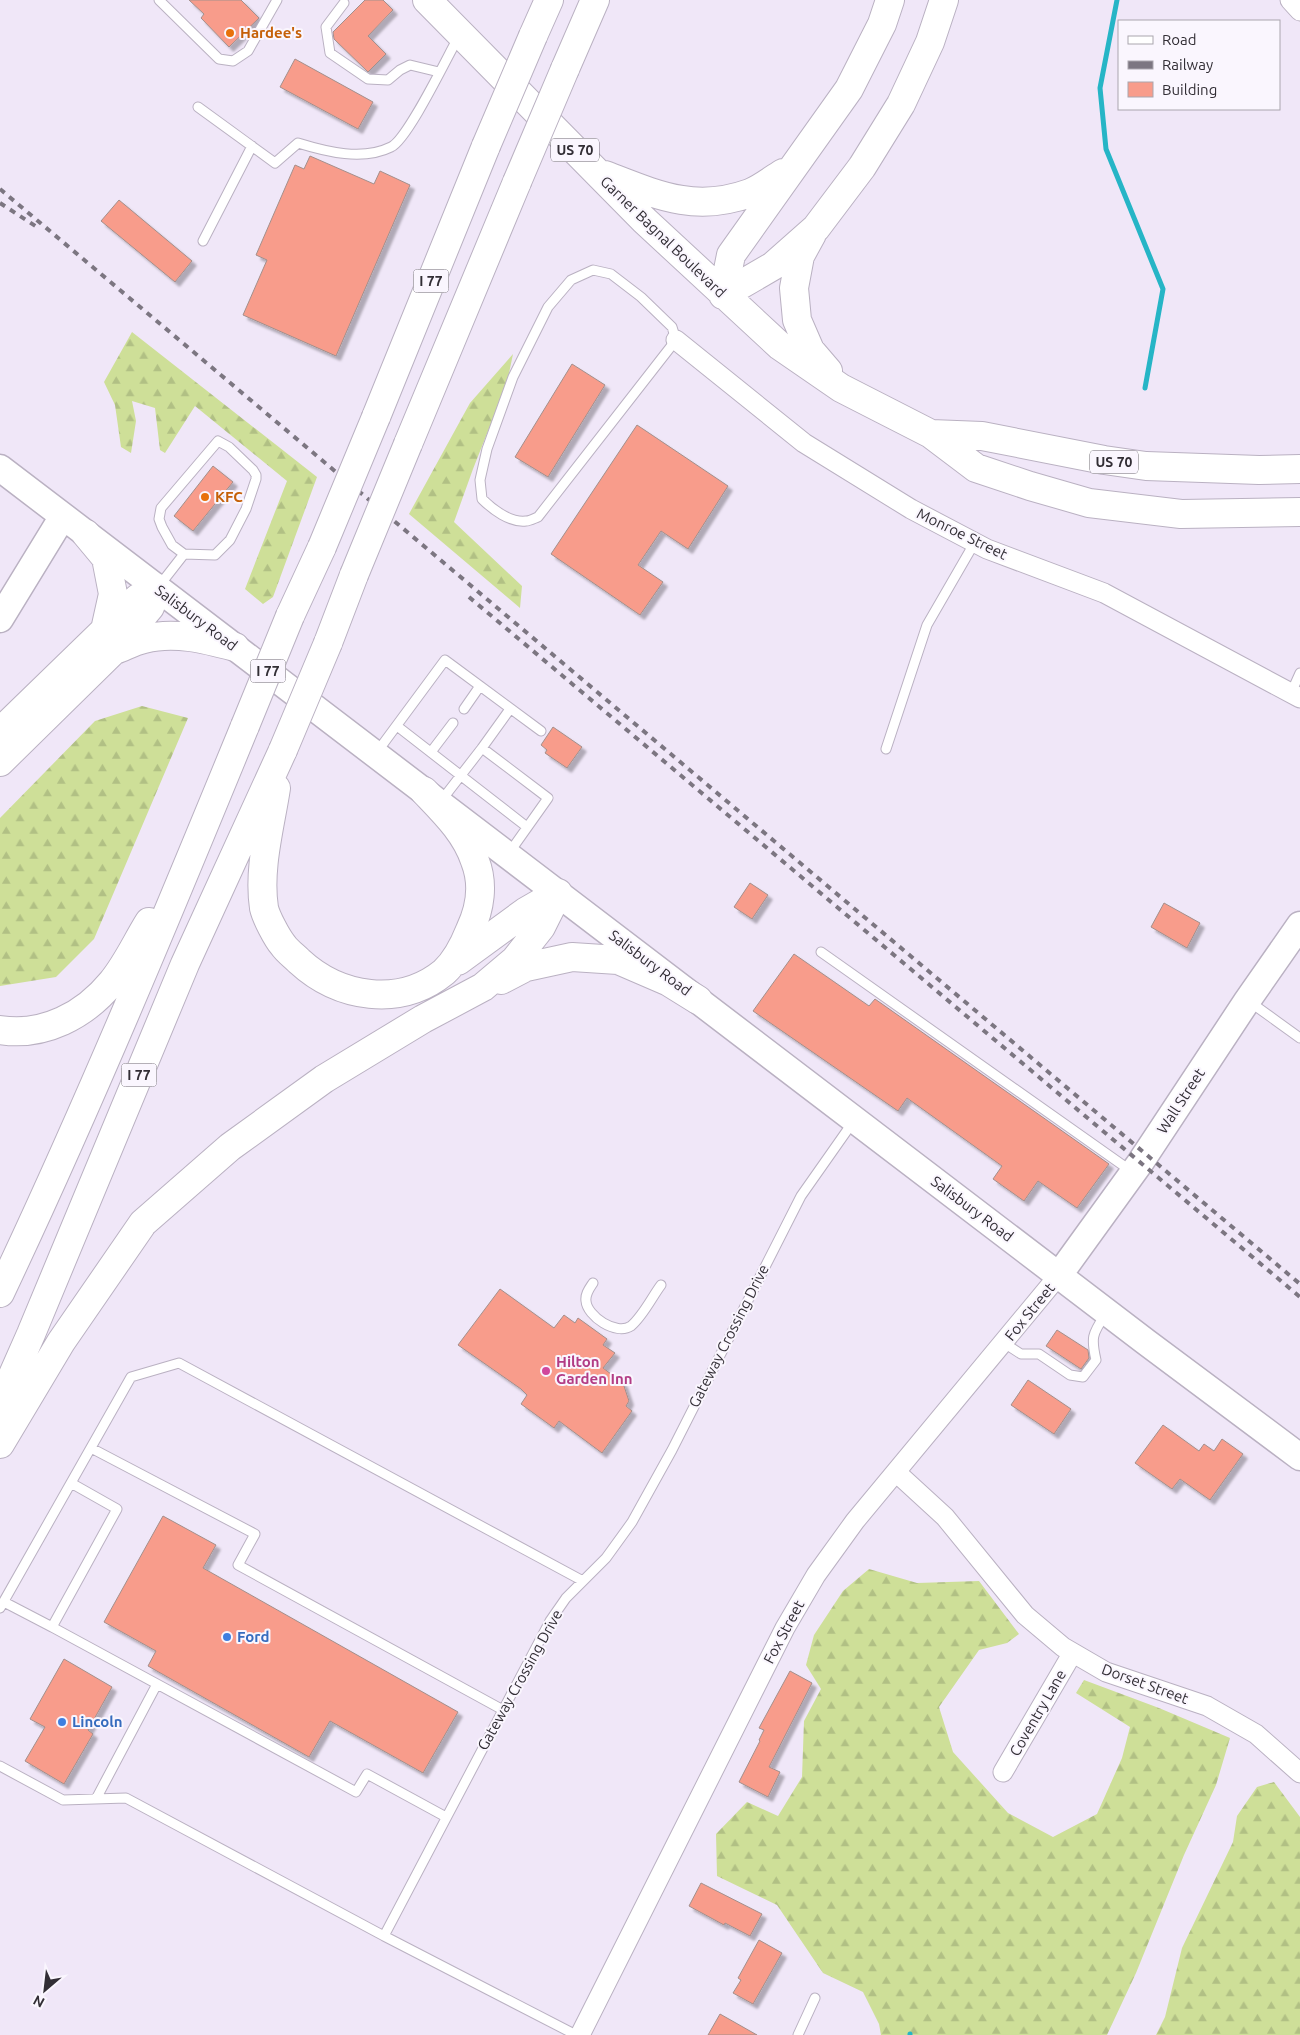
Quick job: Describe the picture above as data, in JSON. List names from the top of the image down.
{
  "streets": {
    "highway": ["US 70", "Garner Bagnal Boulevard", "I 77"],
    "street": [
      "Monroe Street",
      "Salisbury Road",
      "Wall Street",
      "Fox Street",
      "Dorset Street",
      "Coventry Lane"
    ],
    "lane": ["Gateway Crossing Drive"]
  },
  "crossings": [
    ["Salisbury Road", "Wall Street"],
    ["Salisbury Road", "Fox Street"],
    ["Salisbury Road", "Gateway Crossing Drive"],
    ["Wall Street", "Fox Street"],
    ["Fox Street", "Dorset Street"],
    ["Dorset Street", "Coventry Lane"]
  ],
  "places": [
    "Hardee's",
    "KFC",
    "Hilton Garden Inn",
    "Ford",
    "Lincoln"
  ],
  "legend": ["Road", "Railway", "Building"],
  "north": "bottom left"
}
